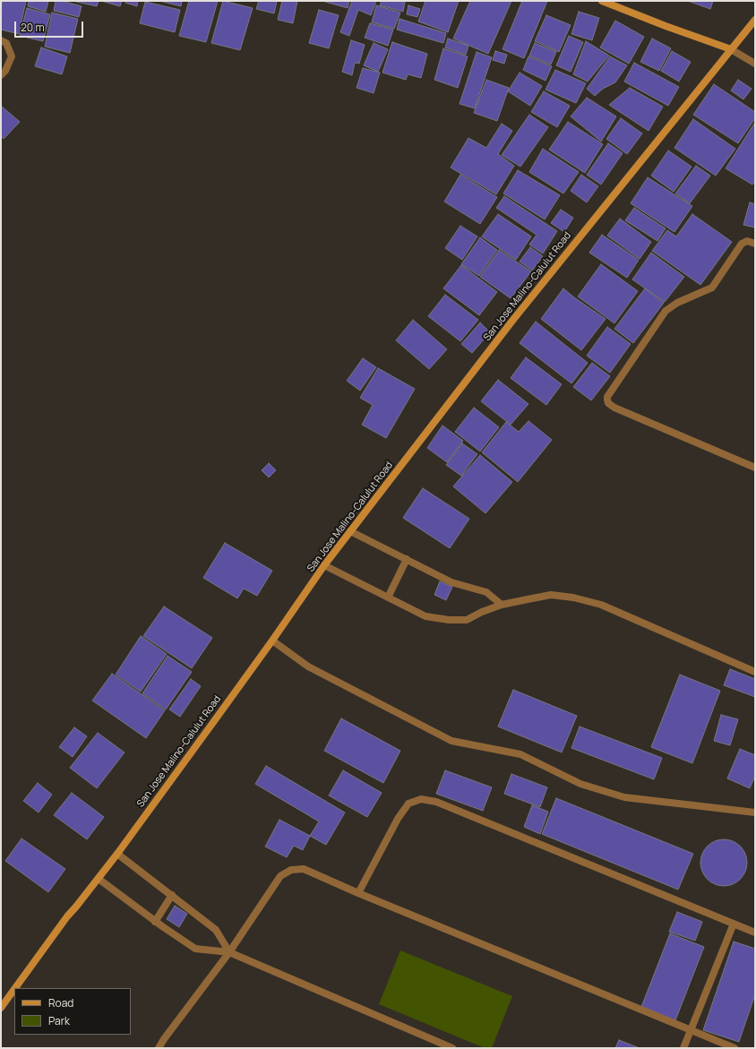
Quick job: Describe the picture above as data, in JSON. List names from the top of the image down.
{
  "streets": {
    "main road": ["San Jose Malino-Calulut Road"]
  },
  "legend": ["Road", "Park"],
  "scale_bar": "20 m"
}
